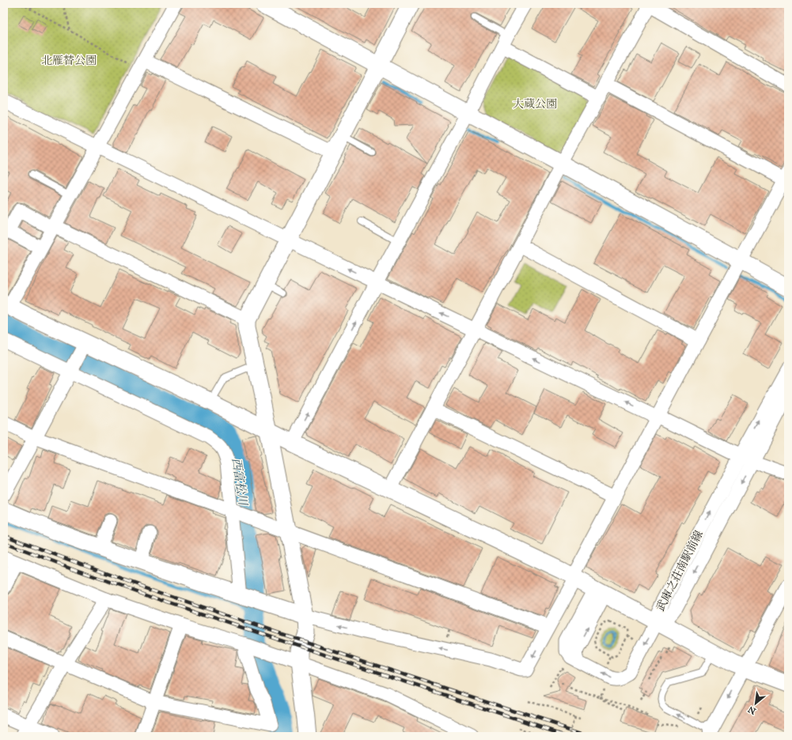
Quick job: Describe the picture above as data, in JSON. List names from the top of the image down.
{
  "streets": {
    "street": ["武庫之荘南駅前線"]
  },
  "water": ["西富松川"],
  "parks": ["北雁替公園", "大蔵公園"],
  "north": "bottom left"
}
